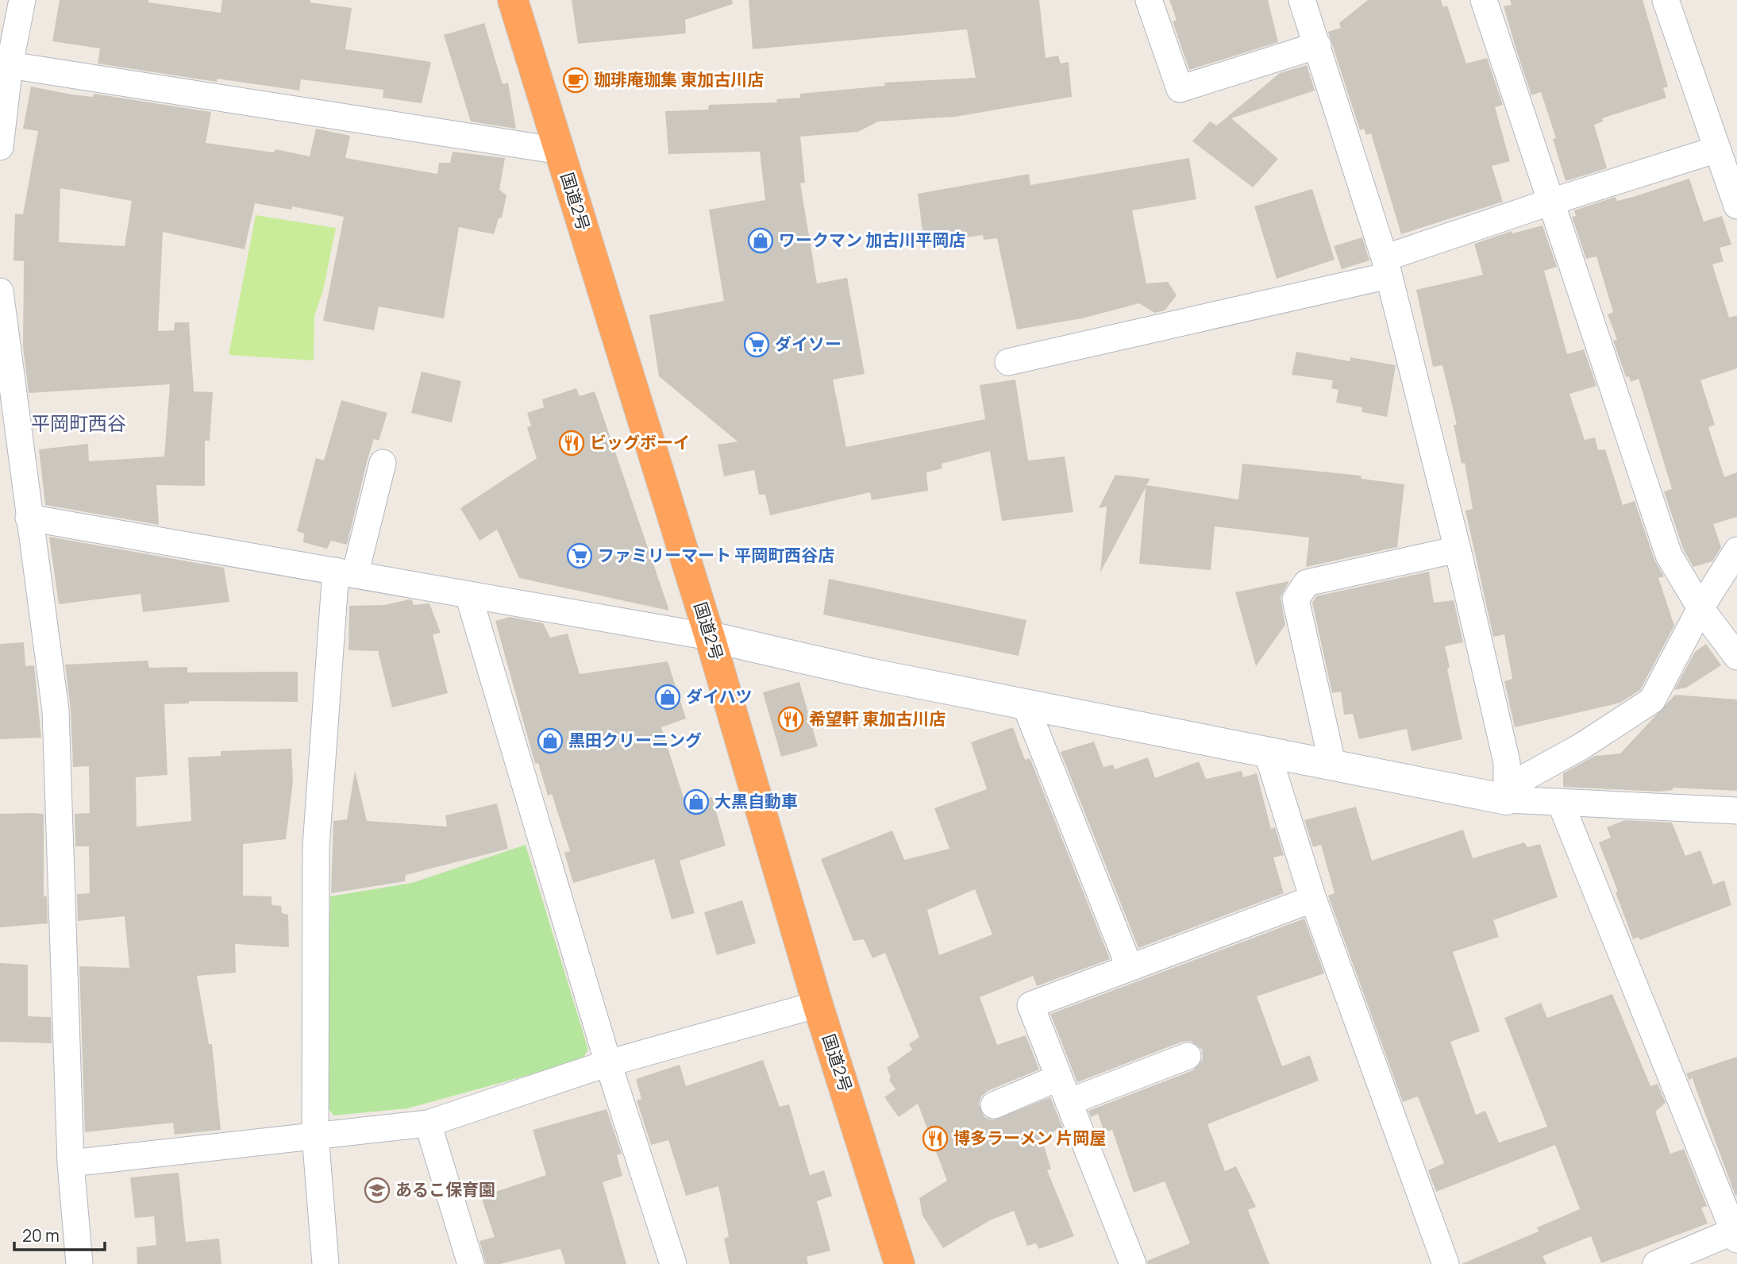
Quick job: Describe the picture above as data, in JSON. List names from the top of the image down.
{
  "streets": {
    "highway": ["国道2号"]
  },
  "districts": ["平岡町西谷"],
  "places": {
    "cafe": ["珈琲庵珈集 東加古川店"],
    "shop": [
      "ワークマン 加古川平岡店",
      "ダイハツ",
      "黒田クリーニング",
      "大黒自動車"
    ],
    "supermarket": ["ダイソー", "ファミリーマート 平岡町西谷店"],
    "restaurant": ["ビッグボーイ", "希望軒 東加古川店", "博多ラーメン 片岡屋"],
    "school or university": ["あるこ保育園"]
  },
  "scale_bar": "20 m"
}
